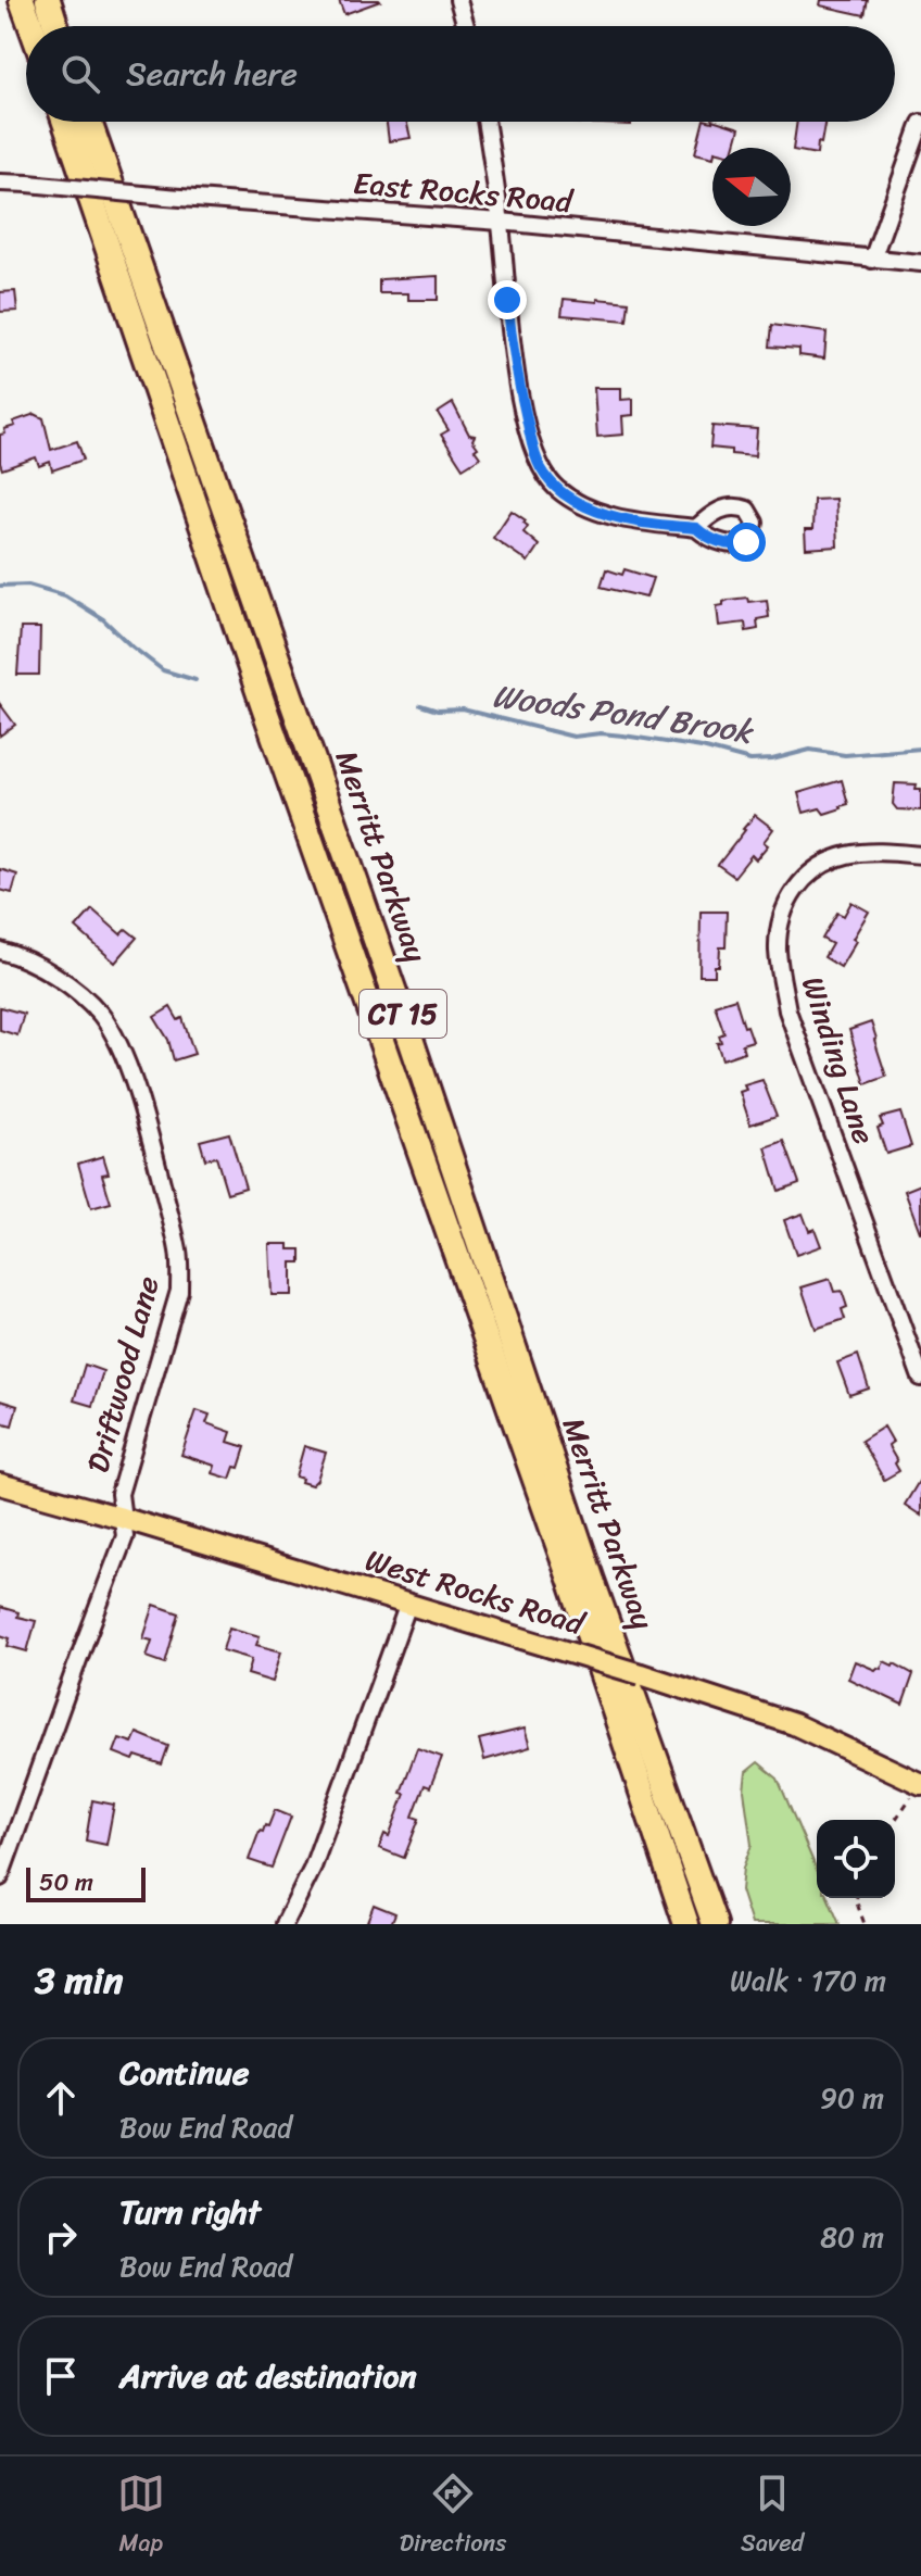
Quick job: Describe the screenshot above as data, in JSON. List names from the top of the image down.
{
  "streets": {
    "highway": ["Merritt Parkway", "CT 15"],
    "main road": ["West Rocks Road"],
    "street": ["East Rocks Road", "Winding Lane", "Driftwood Lane"]
  },
  "crossings": [
    ["Driftwood Lane", "West Rocks Road"]
  ],
  "water": ["Woods Pond Brook"],
  "scale_bar": "50 m",
  "north": "left",
  "page": {
    "search": "Search here",
    "scale": "50 m",
    "heading": ["3 min", "Walk · 170 m"],
    "list": [
      ["Continue", "Bow End Road", "90 m"],
      ["Turn right", "Bow End Road", "80 m"],
      "Arrive at destination"
    ],
    "nav": ["Map", "Directions", "Saved"]
  }
}
